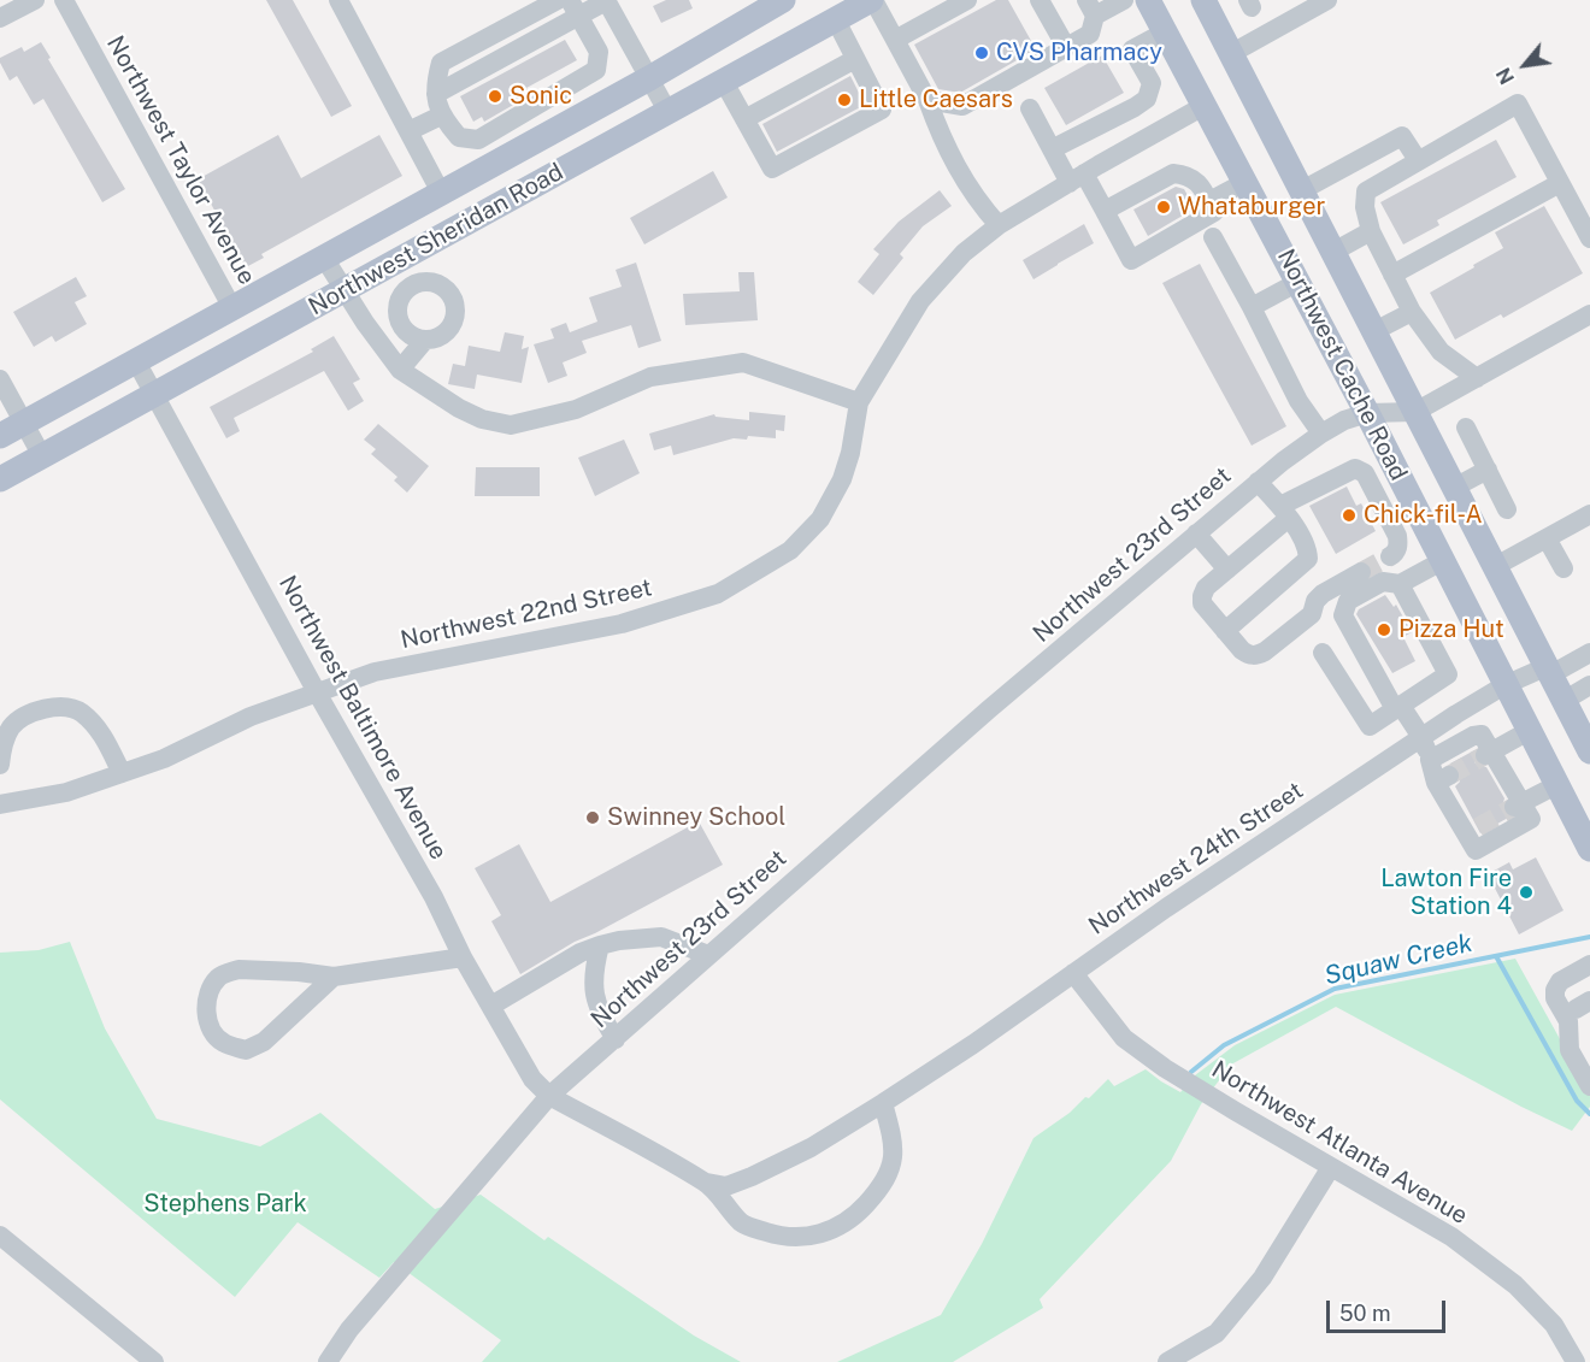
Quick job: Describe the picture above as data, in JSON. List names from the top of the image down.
{
  "streets": {
    "main road": ["Northwest Sheridan Road", "Northwest Cache Road"],
    "street": [
      "Northwest Taylor Avenue",
      "Northwest 23rd Street",
      "Northwest 22nd Street",
      "Northwest Baltimore Avenue",
      "Northwest 24th Street",
      "Northwest Atlanta Avenue"
    ]
  },
  "crossings": [
    ["Northwest Taylor Avenue", "Northwest Sheridan Road"],
    ["Northwest Sheridan Road", "Northwest Baltimore Avenue"],
    ["Northwest Cache Road", "Northwest 23rd Street"],
    ["Northwest Cache Road", "Northwest 22nd Street"],
    ["Northwest Cache Road", "Northwest 24th Street"],
    ["Northwest 23rd Street", "Northwest Baltimore Avenue"],
    ["Northwest 22nd Street", "Northwest Baltimore Avenue"],
    ["Northwest 24th Street", "Northwest Atlanta Avenue"]
  ],
  "water": ["Squaw Creek"],
  "parks": ["Stephens Park"],
  "places": [
    "CVS Pharmacy",
    "Sonic",
    "Little Caesars",
    "Whataburger",
    "Chick-fil-A",
    "Pizza Hut",
    "Swinney School",
    "Lawton Fire Station 4"
  ],
  "scale_bar": "50 m",
  "north": "bottom left"
}
